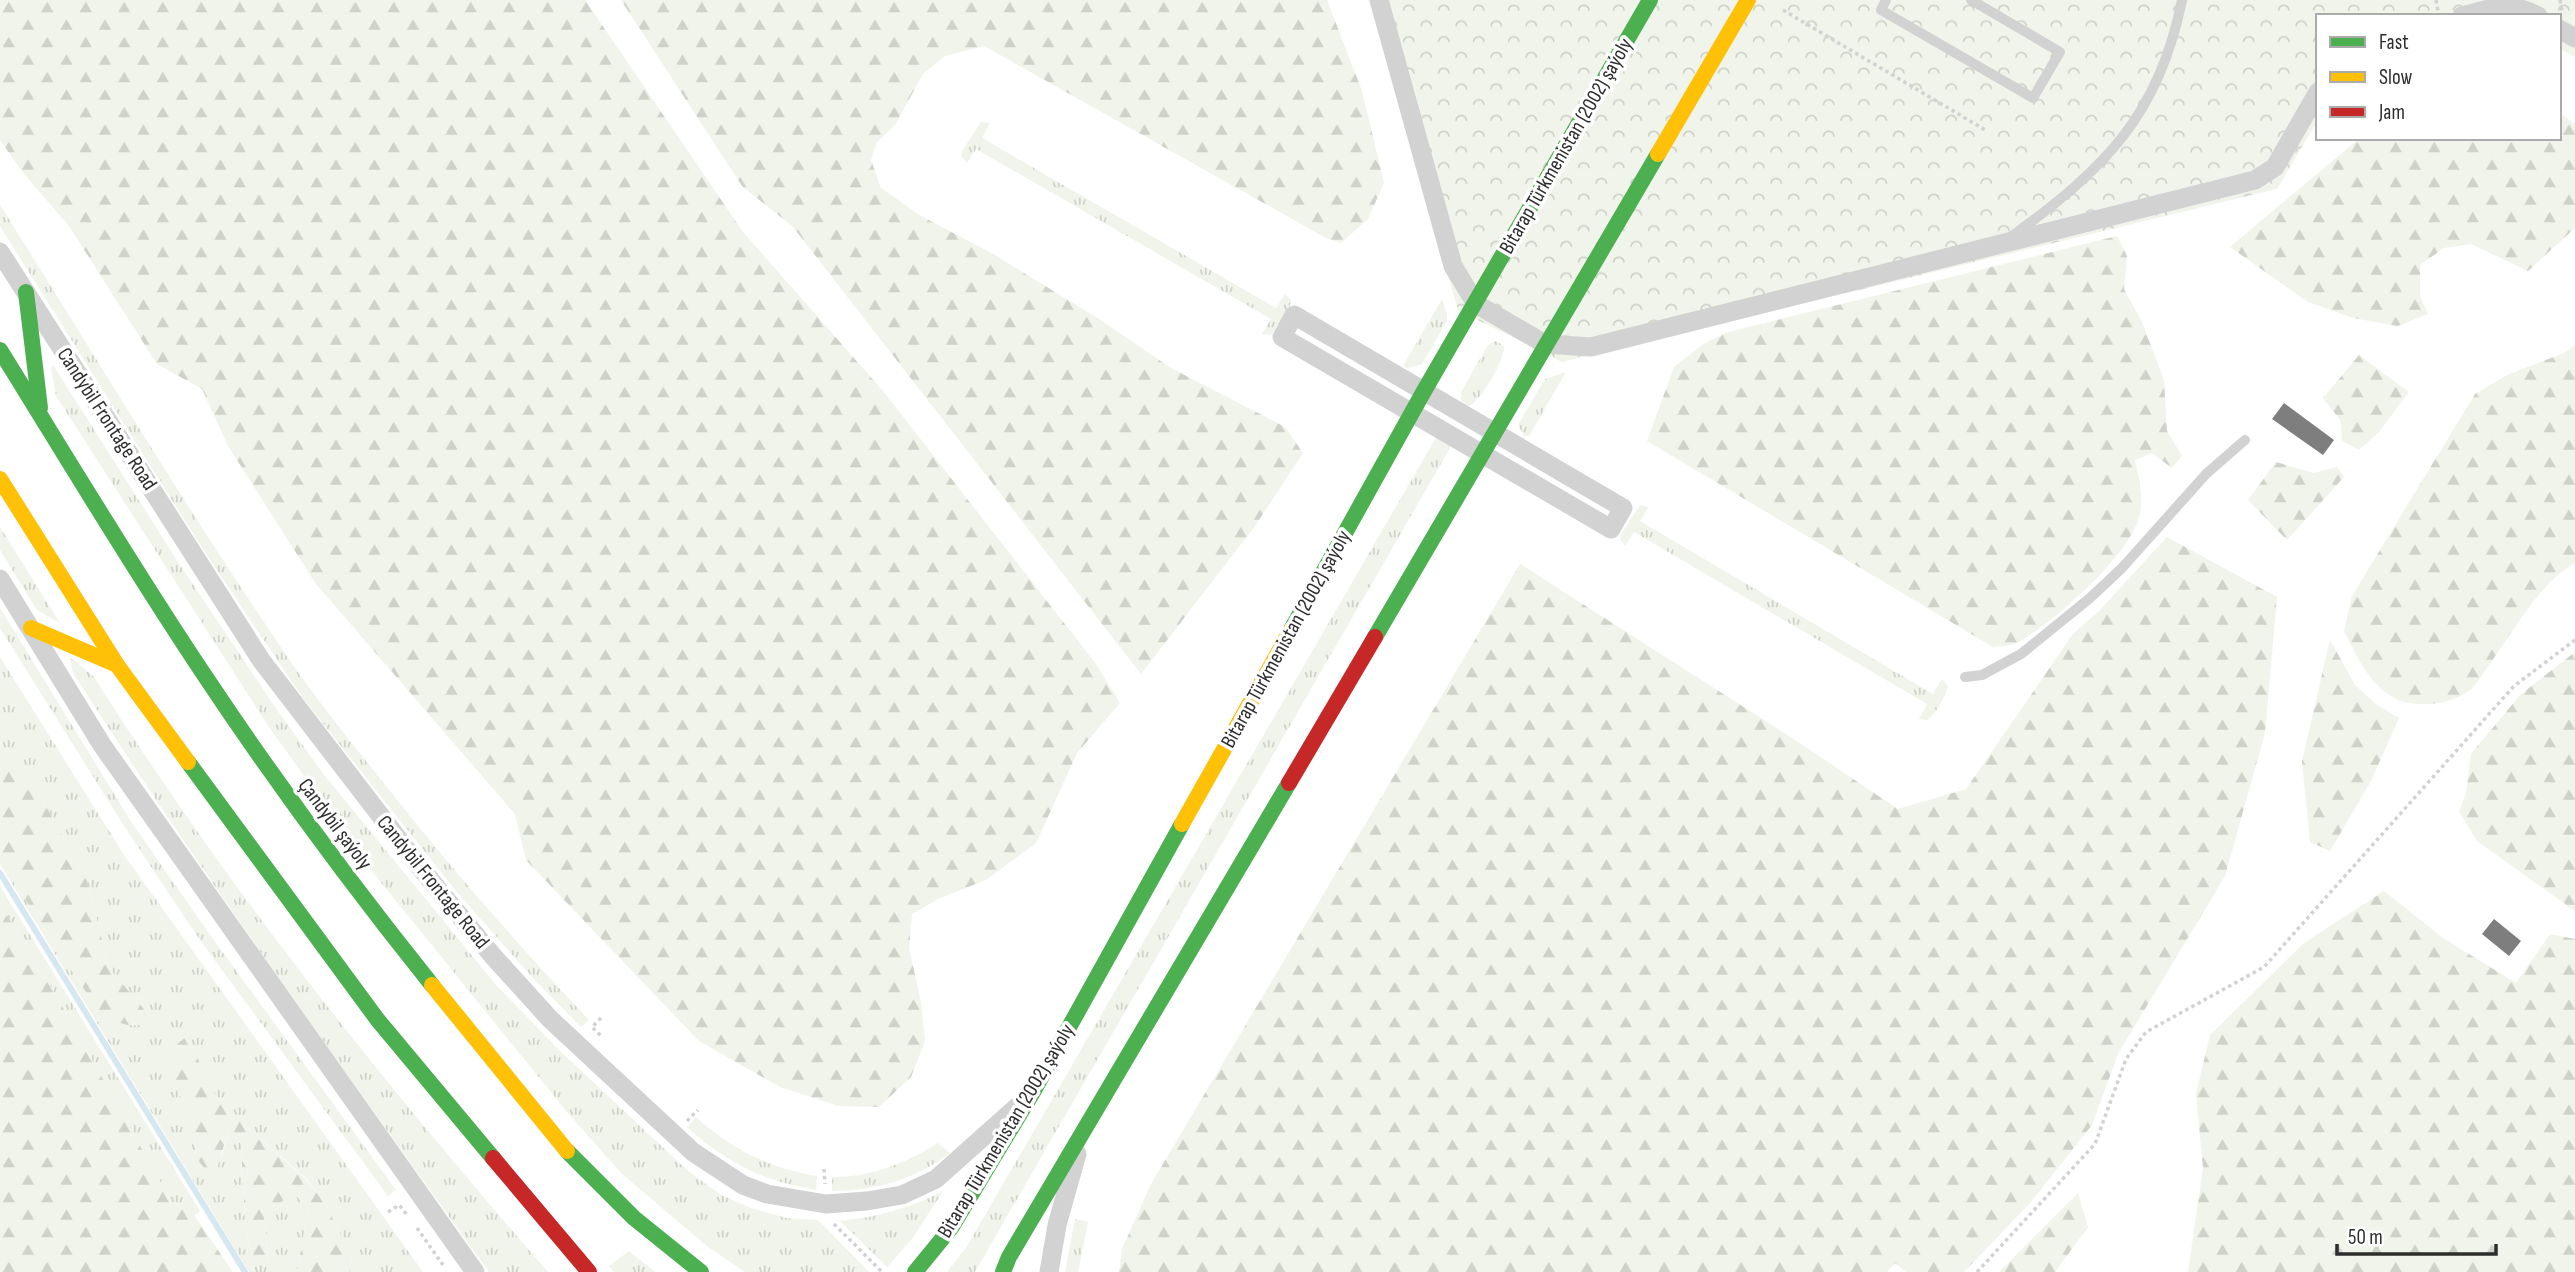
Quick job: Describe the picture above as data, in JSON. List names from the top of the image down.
{
  "streets": {
    "street": ["Bitarap Türkmenistan (2002) şaýoly", "Candybil Frontage Road", "Çandybil şaýoly"]
  },
  "crossings": [
    ["Bitarap Türkmenistan (2002) şaýoly", "Candybil Frontage Road"]
  ],
  "legend": ["Fast", "Slow", "Jam"],
  "scale_bar": "50 m"
}
